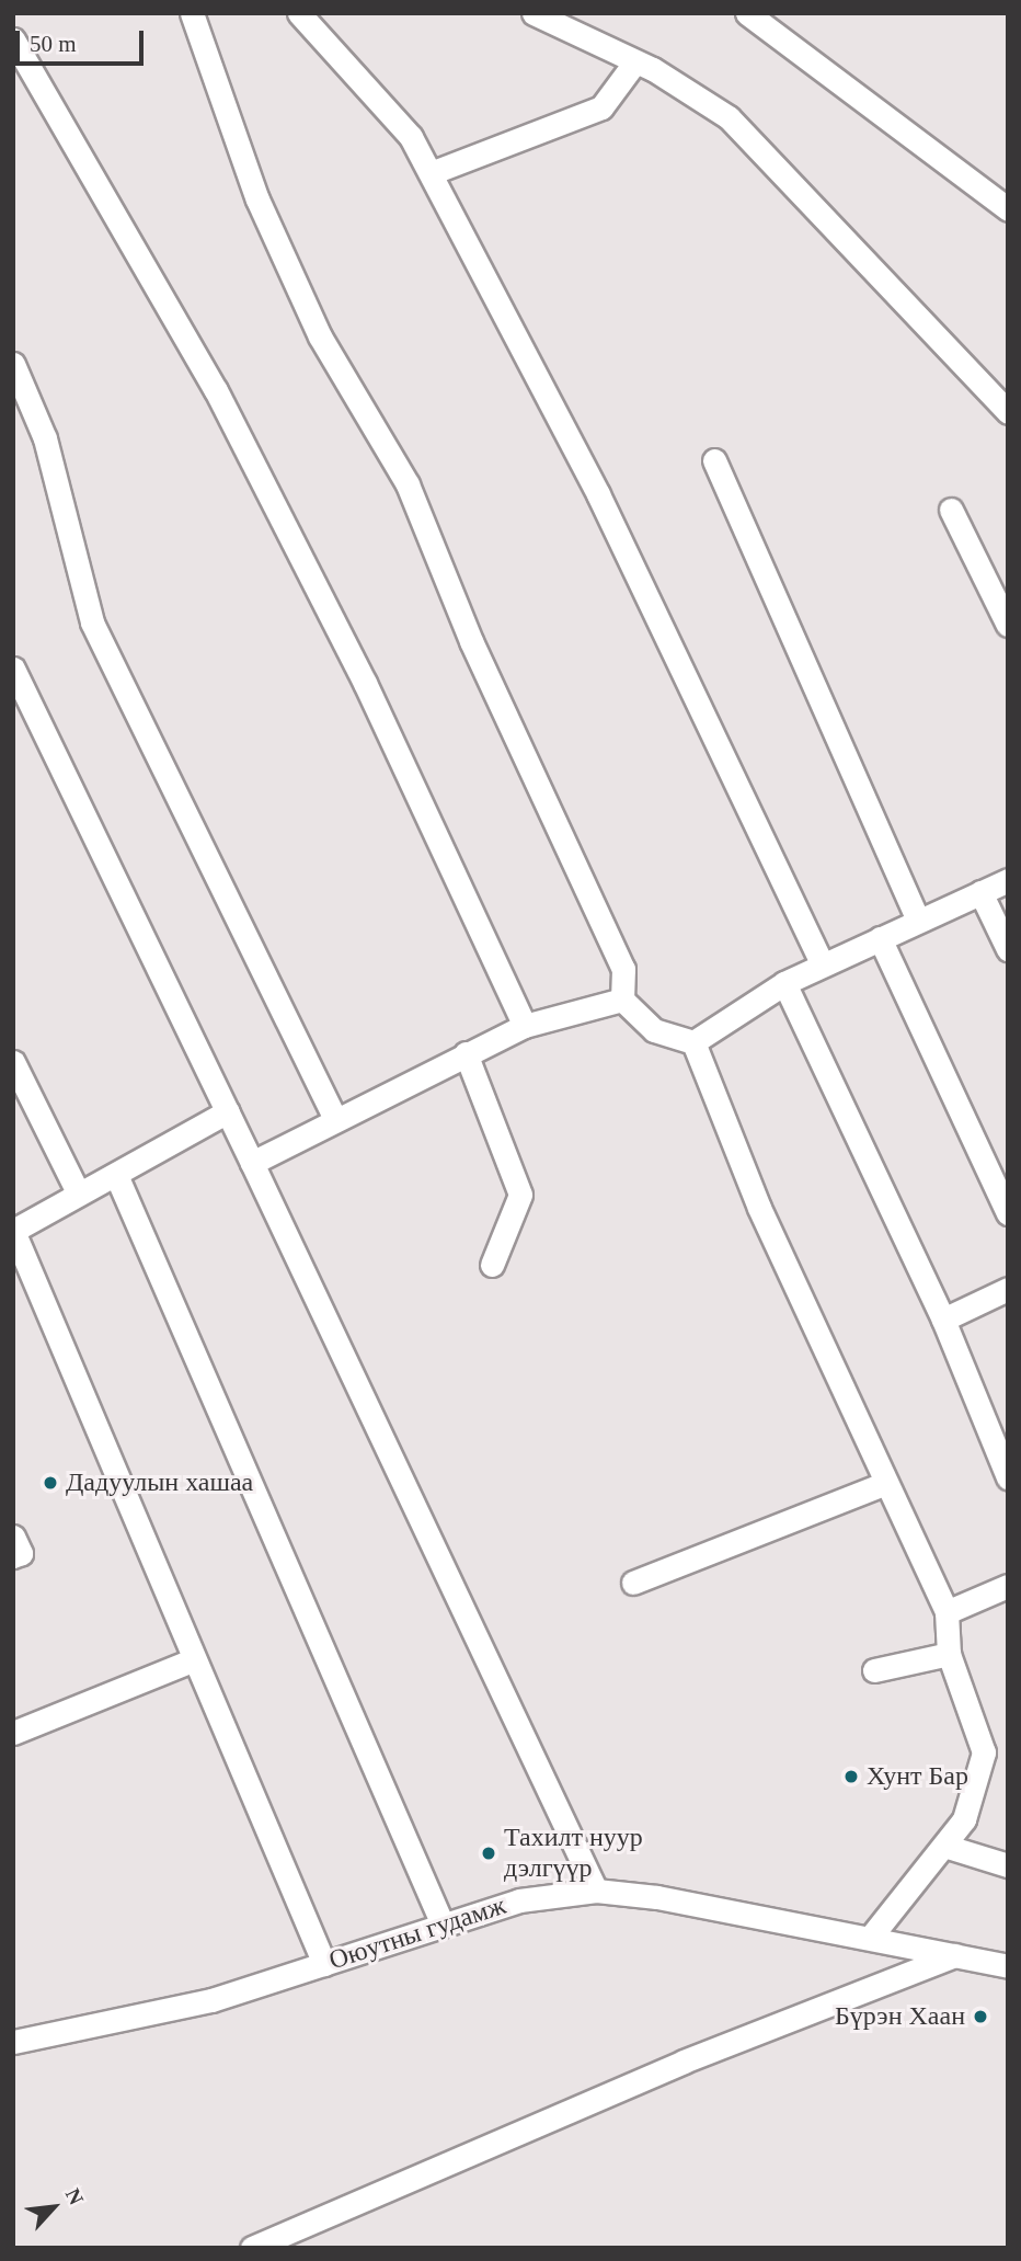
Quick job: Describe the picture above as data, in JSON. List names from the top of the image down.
{
  "streets": {
    "street": ["Оюутны гудамж"]
  },
  "places": [
    "Дадуулын хашаа",
    "Хунт Бар",
    "Тахилт нуур дэлгүүр",
    "Бүрэн Хаан"
  ],
  "scale_bar": "50 m",
  "north": "top right"
}
